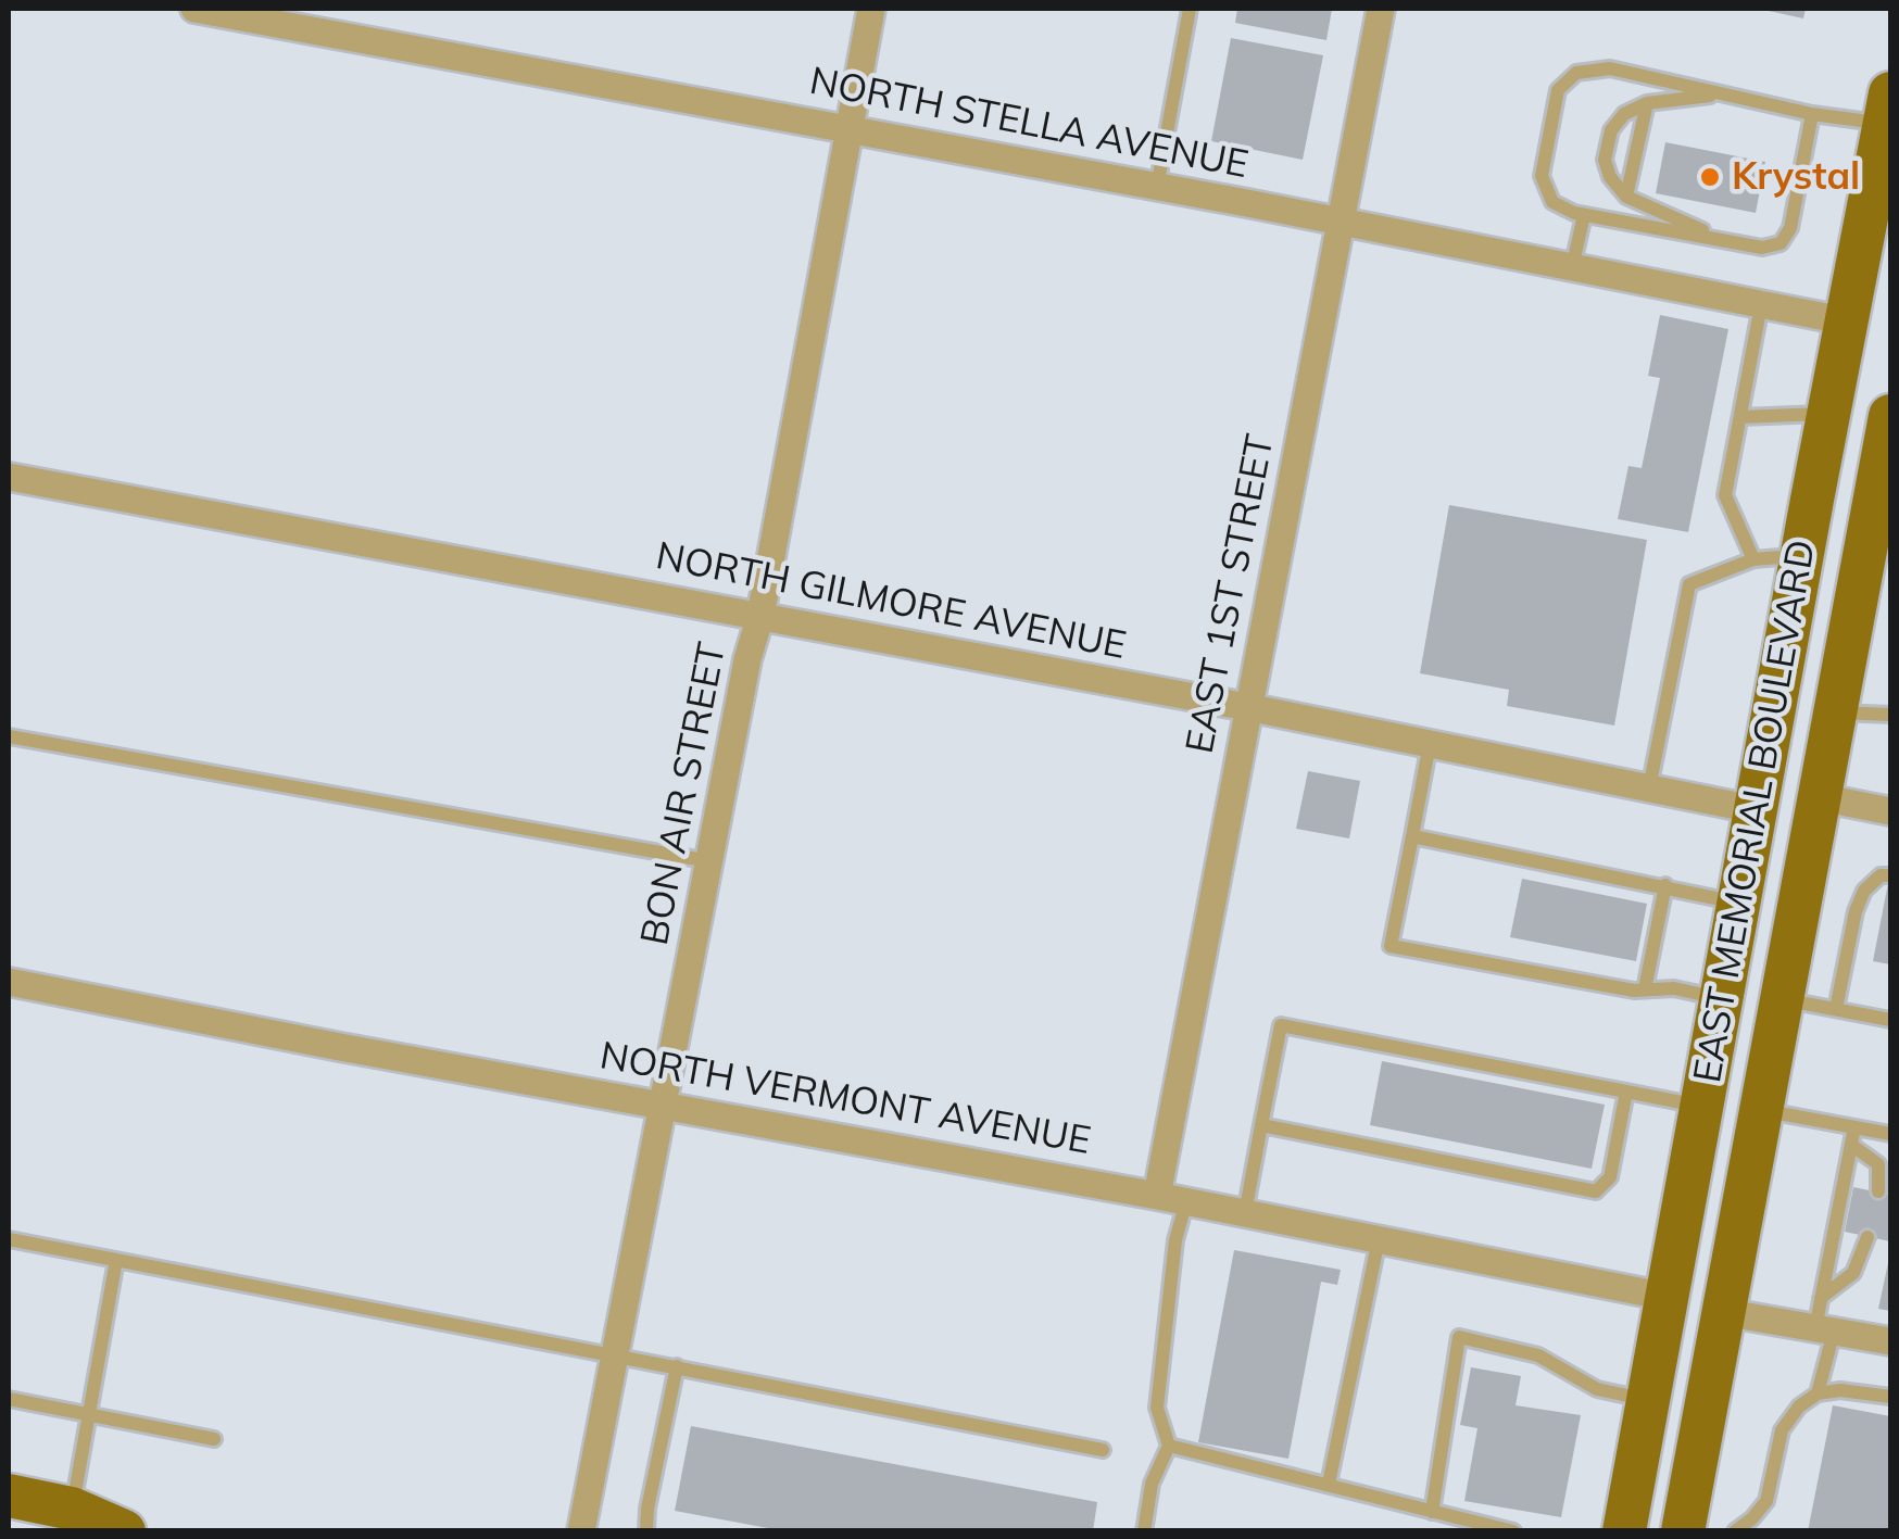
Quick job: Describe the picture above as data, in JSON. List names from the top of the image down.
{
  "streets": {
    "main road": ["EAST MEMORIAL BOULEVARD"],
    "street": [
      "NORTH STELLA AVENUE",
      "EAST 1ST STREET",
      "NORTH GILMORE AVENUE",
      "BON AIR STREET",
      "NORTH VERMONT AVENUE"
    ]
  },
  "crossings": [
    ["NORTH STELLA AVENUE", "EAST 1ST STREET"],
    ["NORTH STELLA AVENUE", "BON AIR STREET"],
    ["NORTH STELLA AVENUE", "EAST MEMORIAL BOULEVARD"],
    ["EAST 1ST STREET", "NORTH GILMORE AVENUE"],
    ["EAST 1ST STREET", "NORTH VERMONT AVENUE"],
    ["NORTH GILMORE AVENUE", "BON AIR STREET"],
    ["NORTH GILMORE AVENUE", "EAST MEMORIAL BOULEVARD"],
    ["BON AIR STREET", "NORTH VERMONT AVENUE"],
    ["EAST MEMORIAL BOULEVARD", "NORTH VERMONT AVENUE"]
  ],
  "places": ["Krystal"]
}
